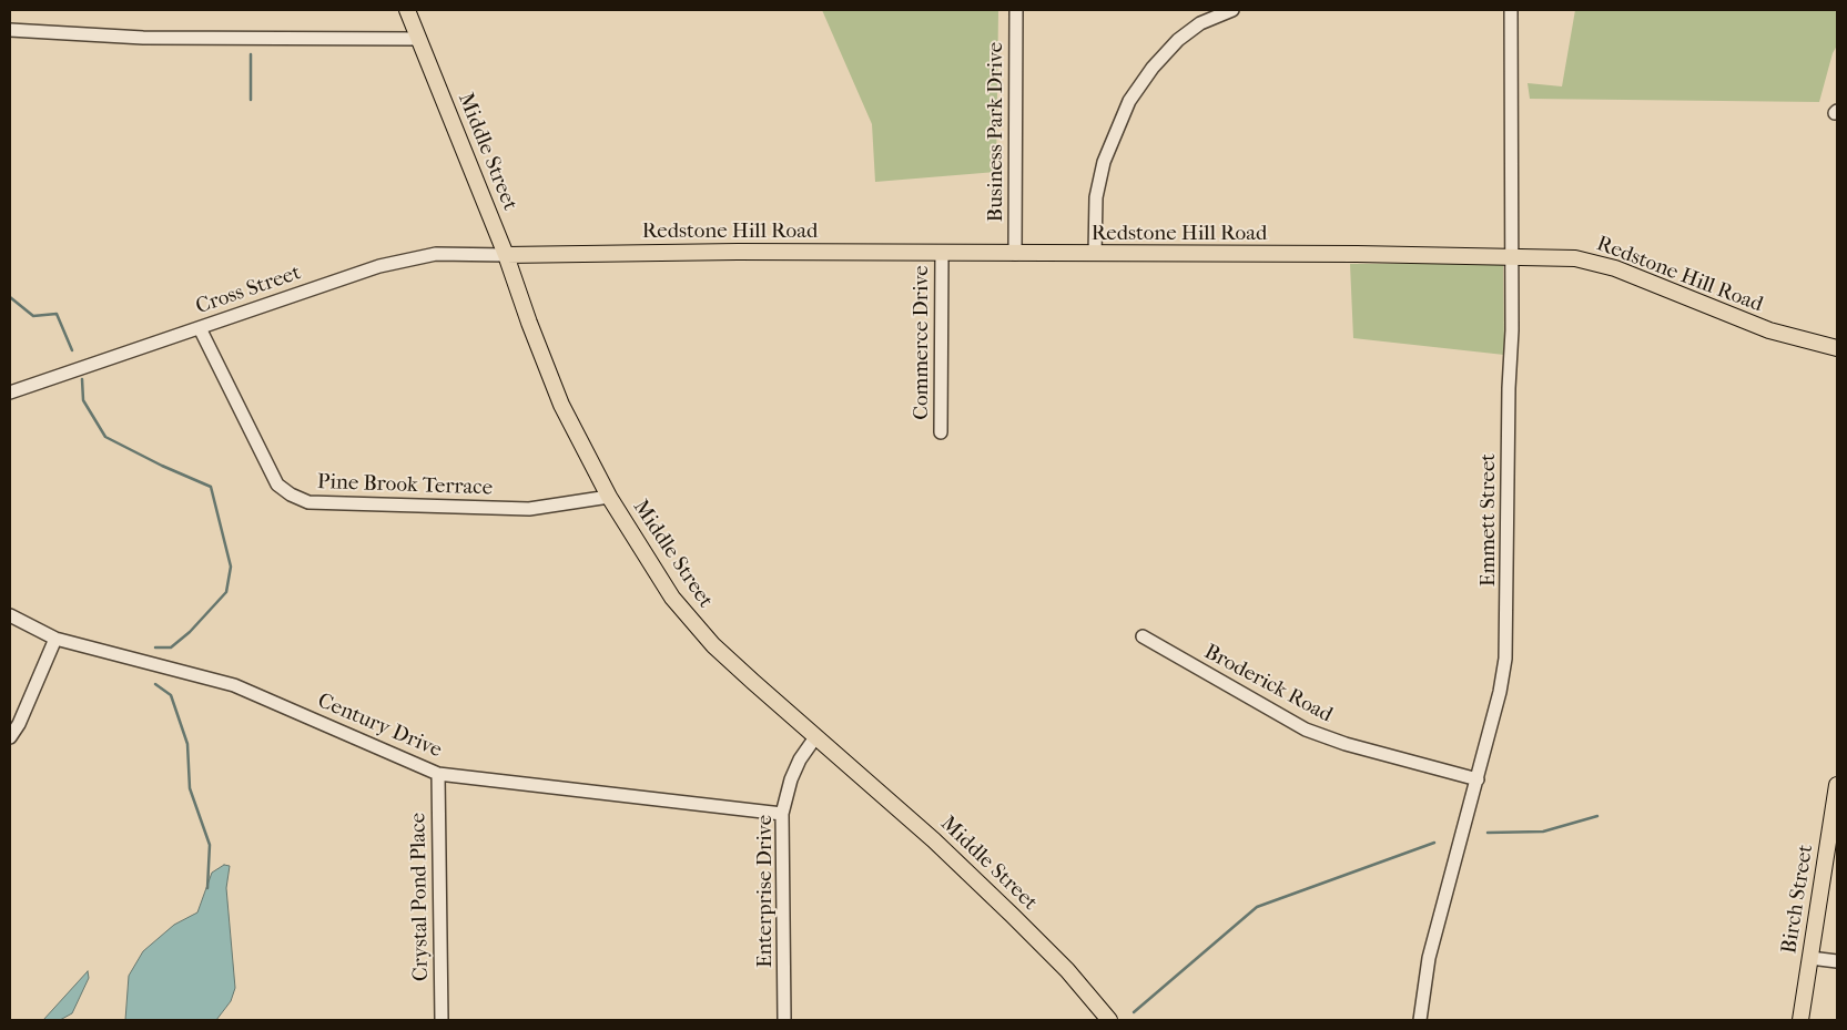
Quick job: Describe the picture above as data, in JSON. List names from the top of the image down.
{
  "streets": {
    "main road": ["Middle Street", "Redstone Hill Road", "Birch Street"],
    "street": [
      "Business Park Drive",
      "Cross Street",
      "Commerce Drive",
      "Pine Brook Terrace",
      "Emmett Street",
      "Broderick Road",
      "Century Drive",
      "Enterprise Drive",
      "Crystal Pond Place"
    ]
  },
  "crossings": [
    ["Business Park Drive", "Redstone Hill Road"],
    ["Middle Street", "Redstone Hill Road"],
    ["Middle Street", "Cross Street"],
    ["Middle Street", "Pine Brook Terrace"],
    ["Middle Street", "Enterprise Drive"],
    ["Redstone Hill Road", "Cross Street"],
    ["Redstone Hill Road", "Commerce Drive"],
    ["Redstone Hill Road", "Emmett Street"],
    ["Cross Street", "Pine Brook Terrace"],
    ["Emmett Street", "Broderick Road"],
    ["Century Drive", "Enterprise Drive"],
    ["Century Drive", "Crystal Pond Place"]
  ]
}
